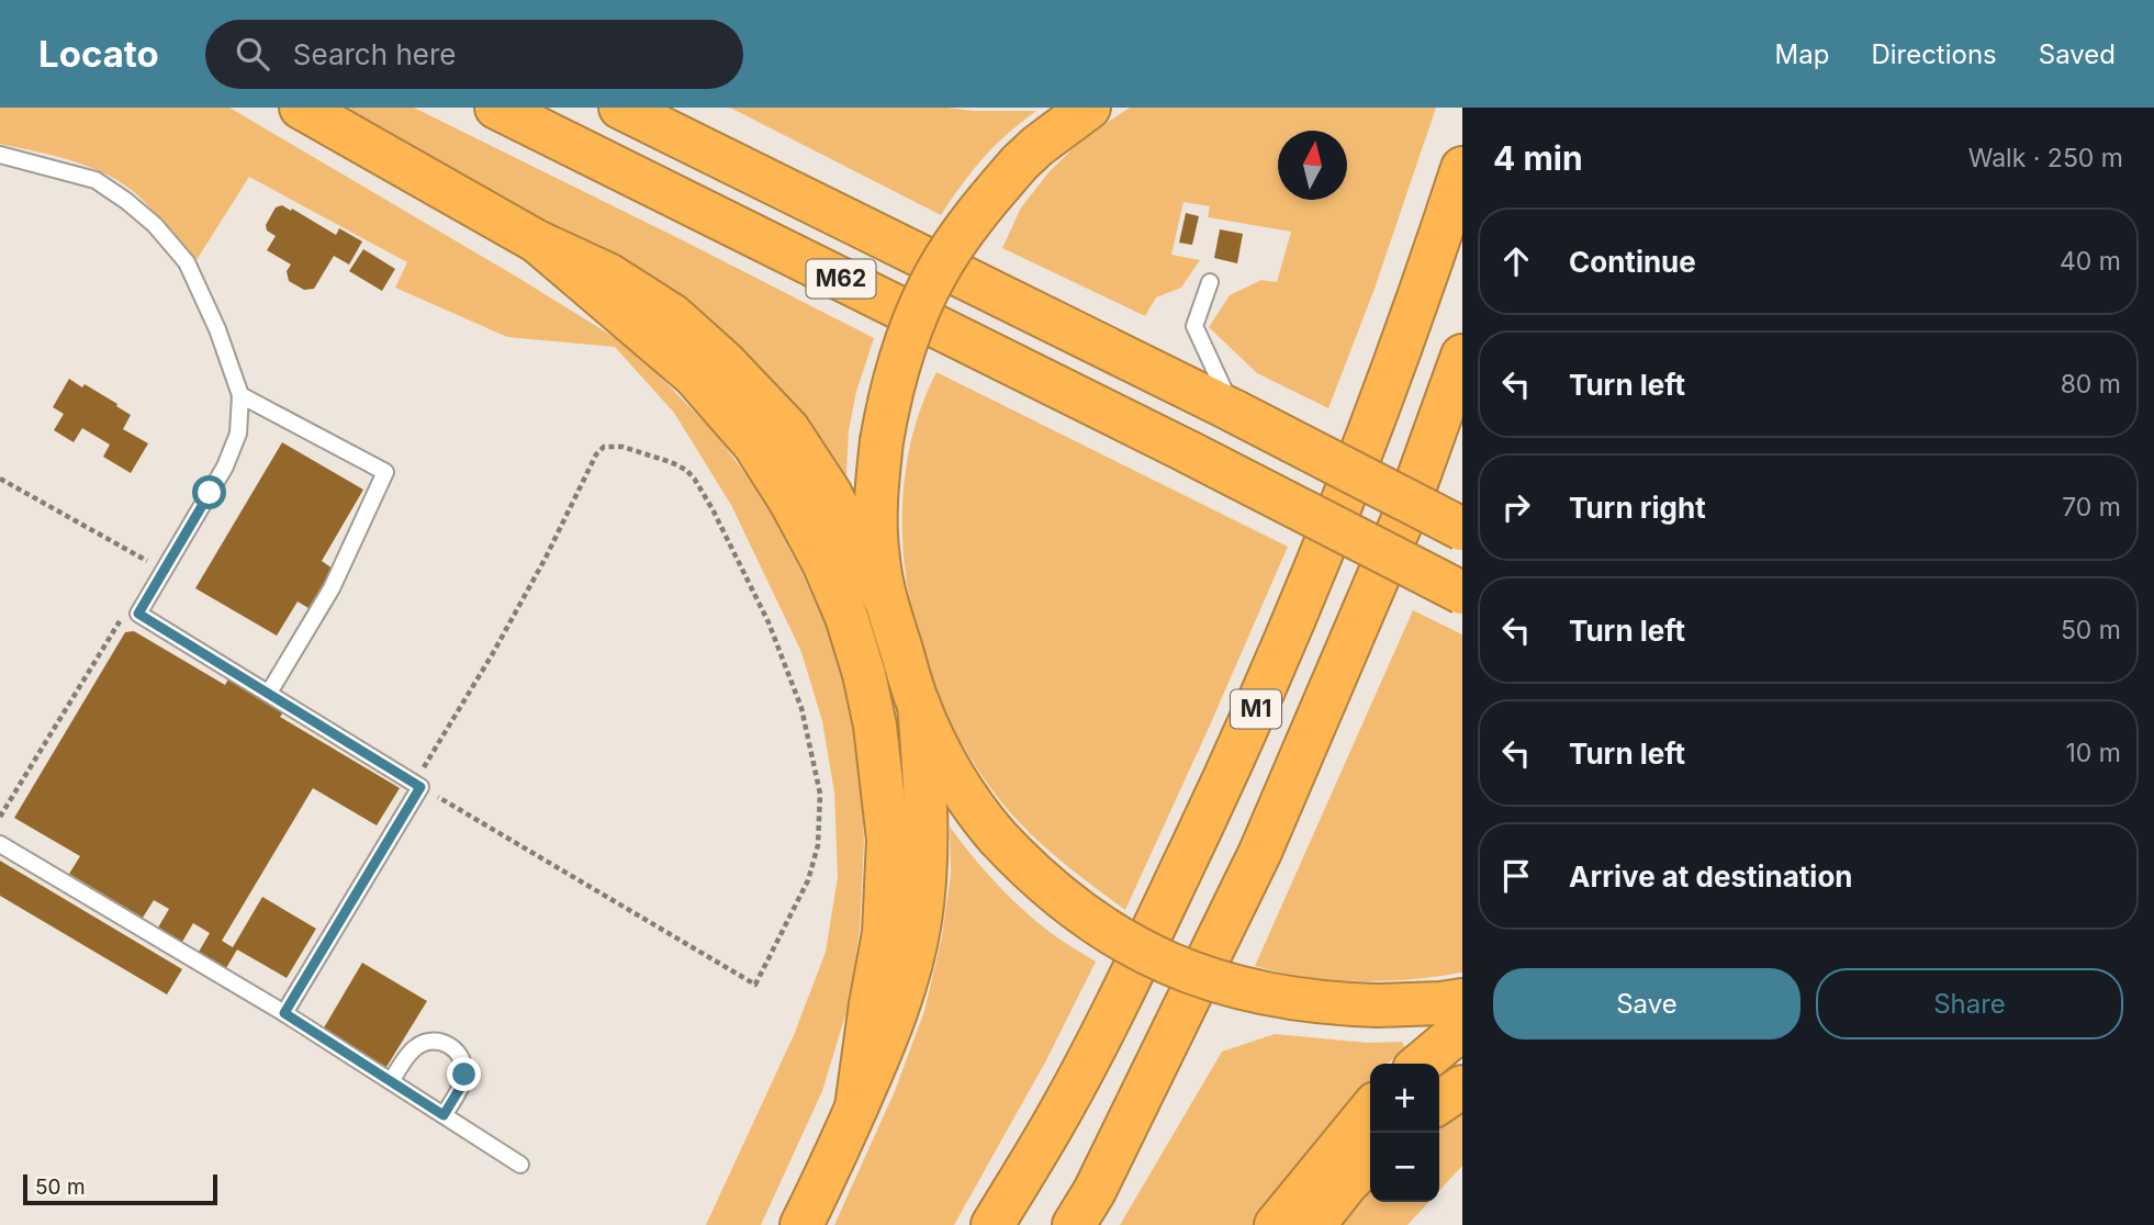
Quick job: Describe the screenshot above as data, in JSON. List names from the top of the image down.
{
  "streets": {
    "highway": ["M62", "M1"]
  },
  "scale_bar": "50 m",
  "north": "top",
  "page": {
    "header": "Locato",
    "search": "Search here",
    "nav": ["Map", "Directions", "Saved"],
    "heading": ["4 min", "Walk · 250 m"],
    "list": [
      ["Continue", "40 m"],
      ["Turn left", "80 m"],
      ["Turn right", "70 m"],
      ["Turn left", "50 m"],
      ["Turn left", "10 m"],
      "Arrive at destination"
    ],
    "buttons": ["Save", "Share"],
    "map_buttons": ["+", "−"],
    "scale": "50 m"
  }
}
